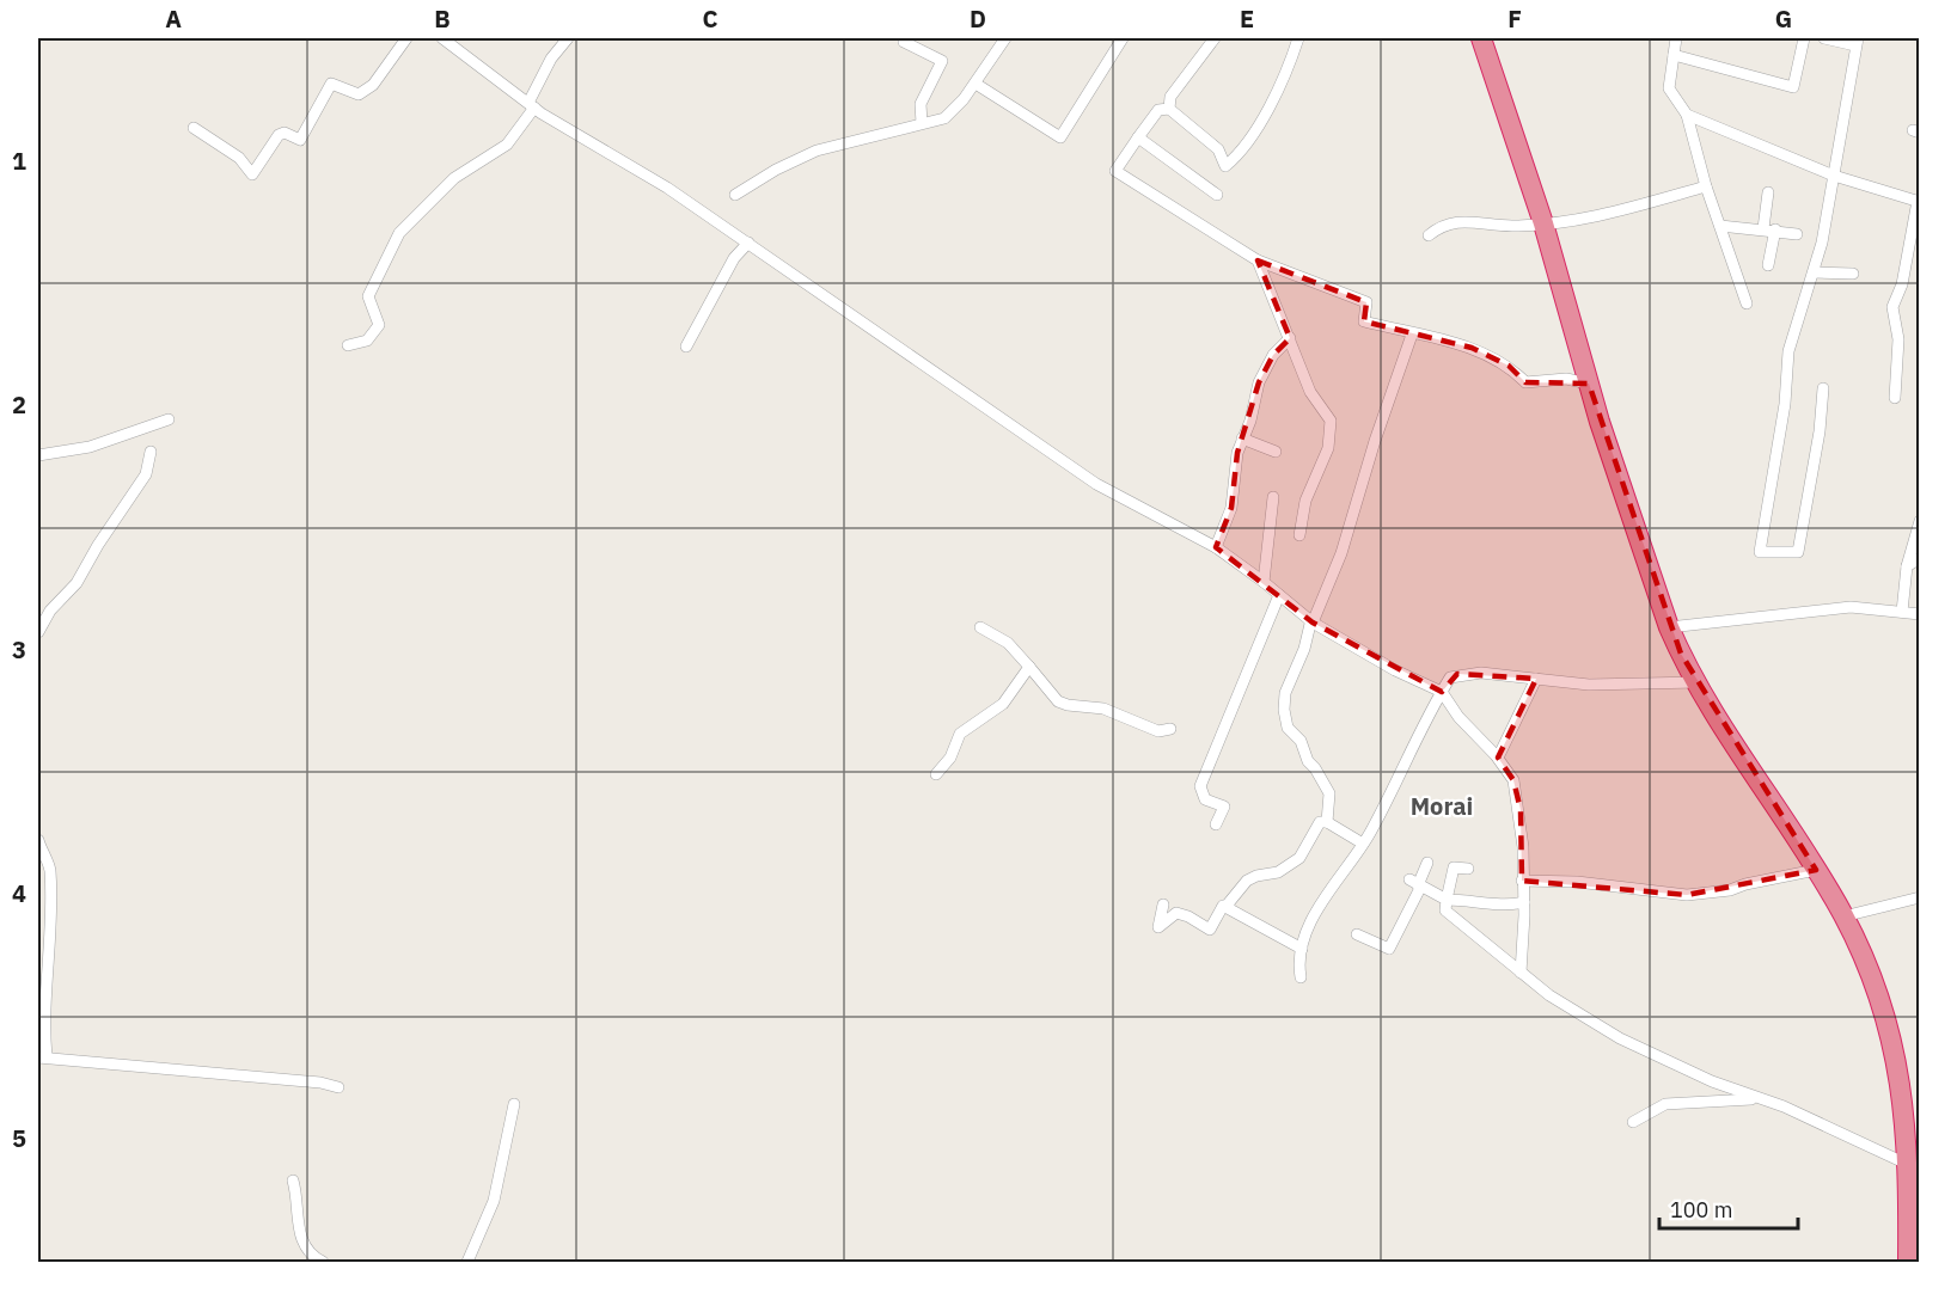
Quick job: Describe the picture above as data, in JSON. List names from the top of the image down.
{
  "districts": ["Morai"],
  "scale_bar": "100 m",
  "grid": {
    "columns": [
      "A",
      "B",
      "C",
      "D",
      "E",
      "F",
      "G"
    ],
    "rows": [
      "1",
      "2",
      "3",
      "4",
      "5"
    ]
  }
}
